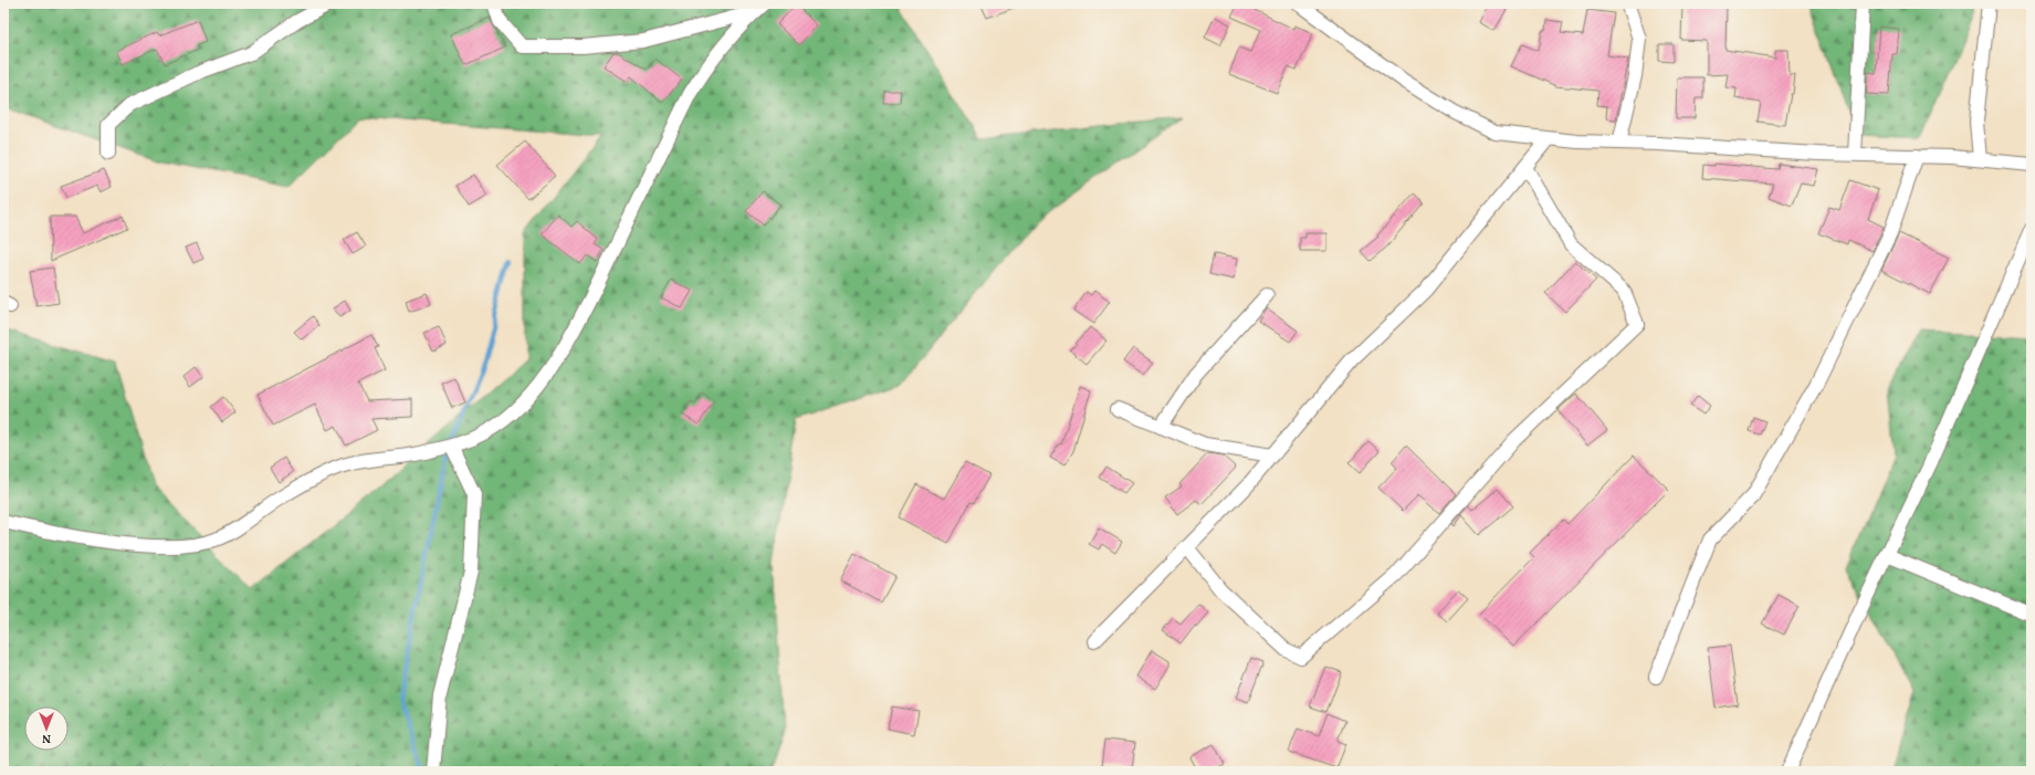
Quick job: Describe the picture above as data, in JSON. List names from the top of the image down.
{
  "north": "bottom"
}
